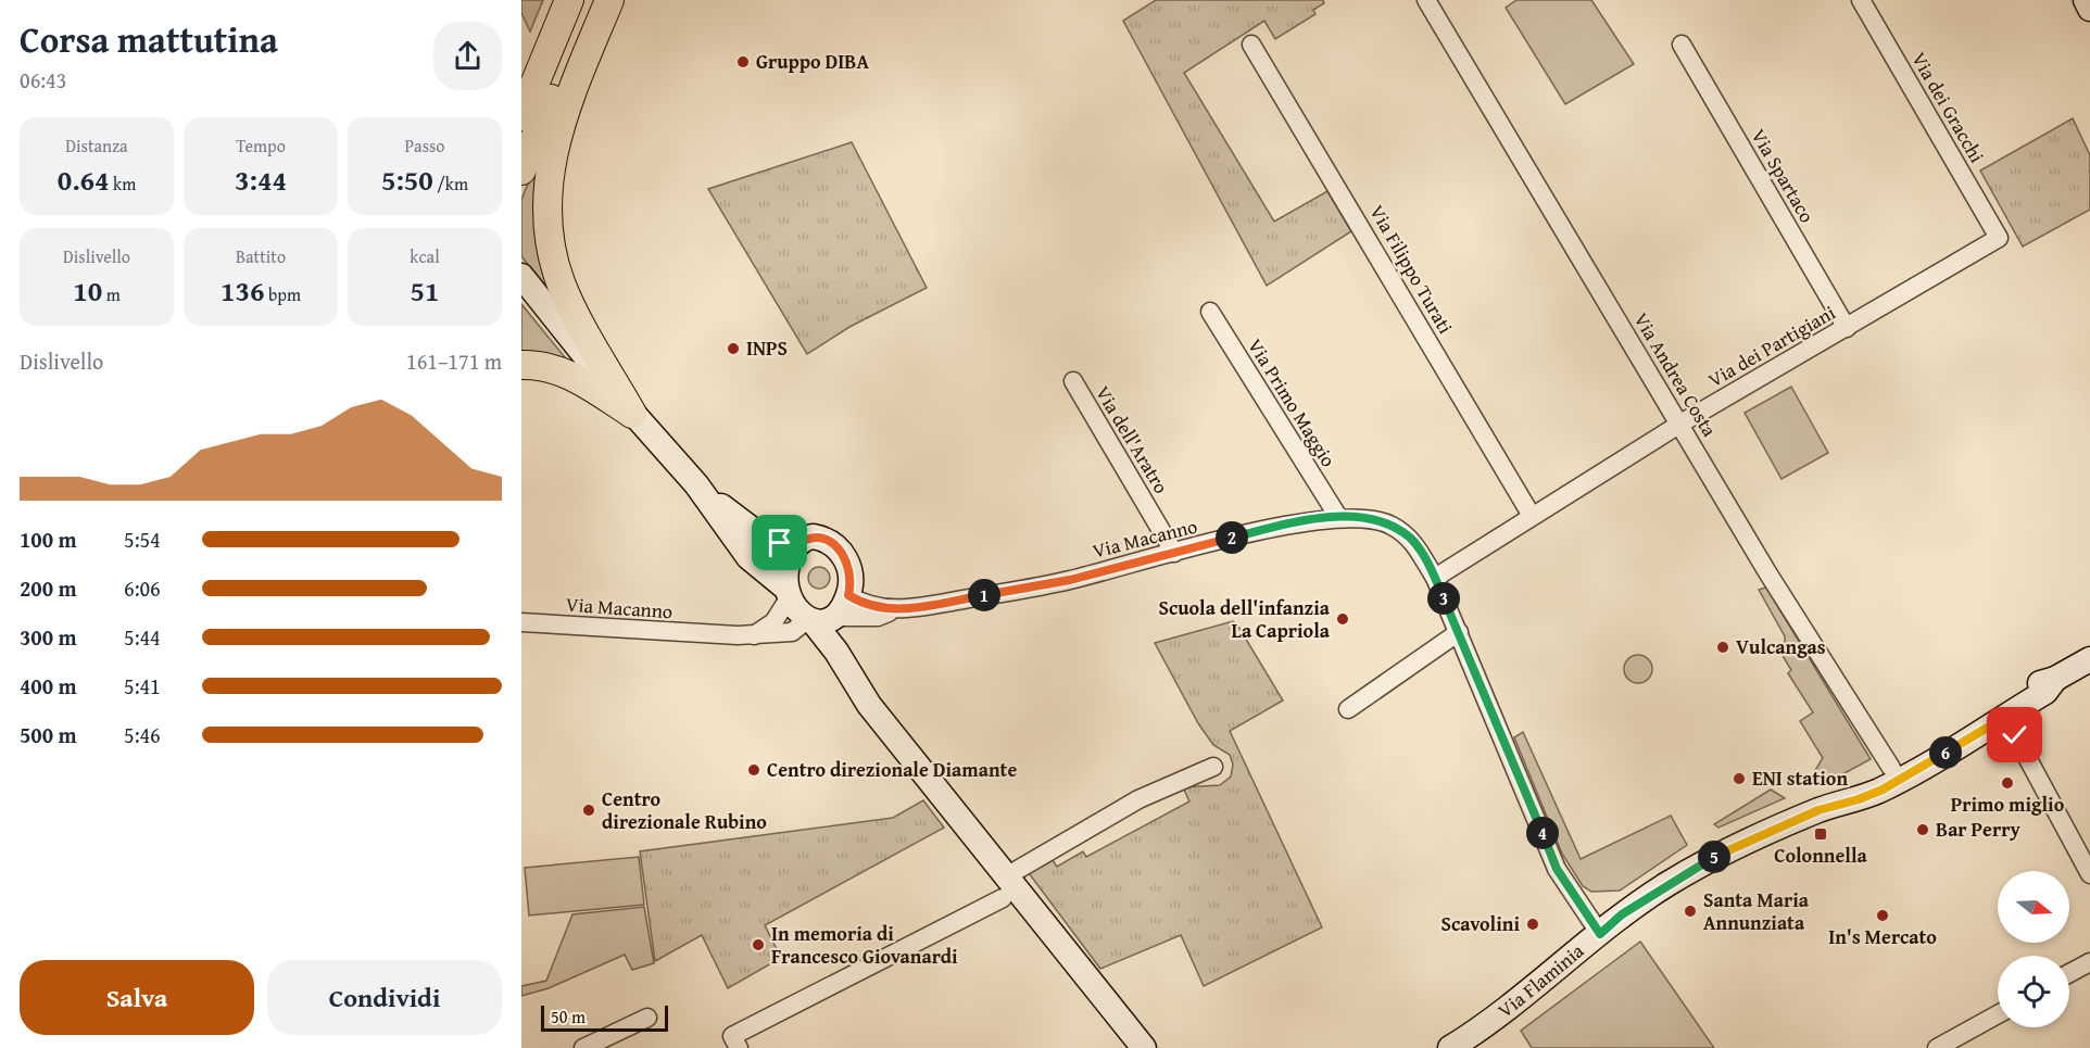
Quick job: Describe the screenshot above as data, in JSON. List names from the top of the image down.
{
  "streets": {
    "street": [
      "Via dei Gracchi",
      "Via Spartaco",
      "Via Filippo Turati",
      "Via dei Partigiani",
      "Via Andrea Costa",
      "Via Primo Maggio",
      "Via dell'Aratro",
      "Via Macanno",
      "Via Flaminia"
    ]
  },
  "crossings": [
    ["Via dei Gracchi", "Via dei Partigiani"],
    ["Via Spartaco", "Via dei Partigiani"],
    ["Via Filippo Turati", "Via dei Partigiani"],
    ["Via dei Partigiani", "Via Andrea Costa"],
    ["Via dei Partigiani", "Via Macanno"],
    ["Via Andrea Costa", "Via Flaminia"],
    ["Via Primo Maggio", "Via Macanno"],
    ["Via dell'Aratro", "Via Macanno"],
    ["Via Macanno", "Via Flaminia"]
  ],
  "places": {
    "other": [
      "Gruppo DIBA",
      "INPS",
      "Scuola dell'infanzia La Capriola",
      "Vulcangas",
      "Centro direzionale Diamante",
      "ENI station",
      "Primo miglio",
      "Centro direzionale Rubino",
      "Bar Perry",
      "Santa Maria Annunziata",
      "In's Mercato",
      "Scavolini",
      "In memoria di Francesco Giovanardi"
    ],
    "transit": ["Colonnella"]
  },
  "scale_bar": "50 m",
  "north": "right",
  "page": {
    "heading": ["Corsa mattutina", "06:43"],
    "stats": [
      ["Distanza", "0.64 km"],
      ["Tempo", "3:44"],
      ["Passo", "5:50 /km"],
      ["Dislivello", "10 m"],
      ["Battito", "136 bpm"],
      ["kcal", "51"]
    ],
    "chart": ["Dislivello", "161–171 m"],
    "list": [
      {
        "name": "100 m",
        "note": "5:54"
      },
      {
        "name": "200 m",
        "note": "6:06"
      },
      {
        "name": "300 m",
        "note": "5:44"
      },
      {
        "name": "400 m",
        "note": "5:41"
      },
      {
        "name": "500 m",
        "note": "5:46"
      }
    ],
    "pins": [
      "2",
      "1",
      "3",
      "6",
      "4",
      "5"
    ],
    "buttons": ["Salva", "Condividi"],
    "scale": "50 m"
  }
}
